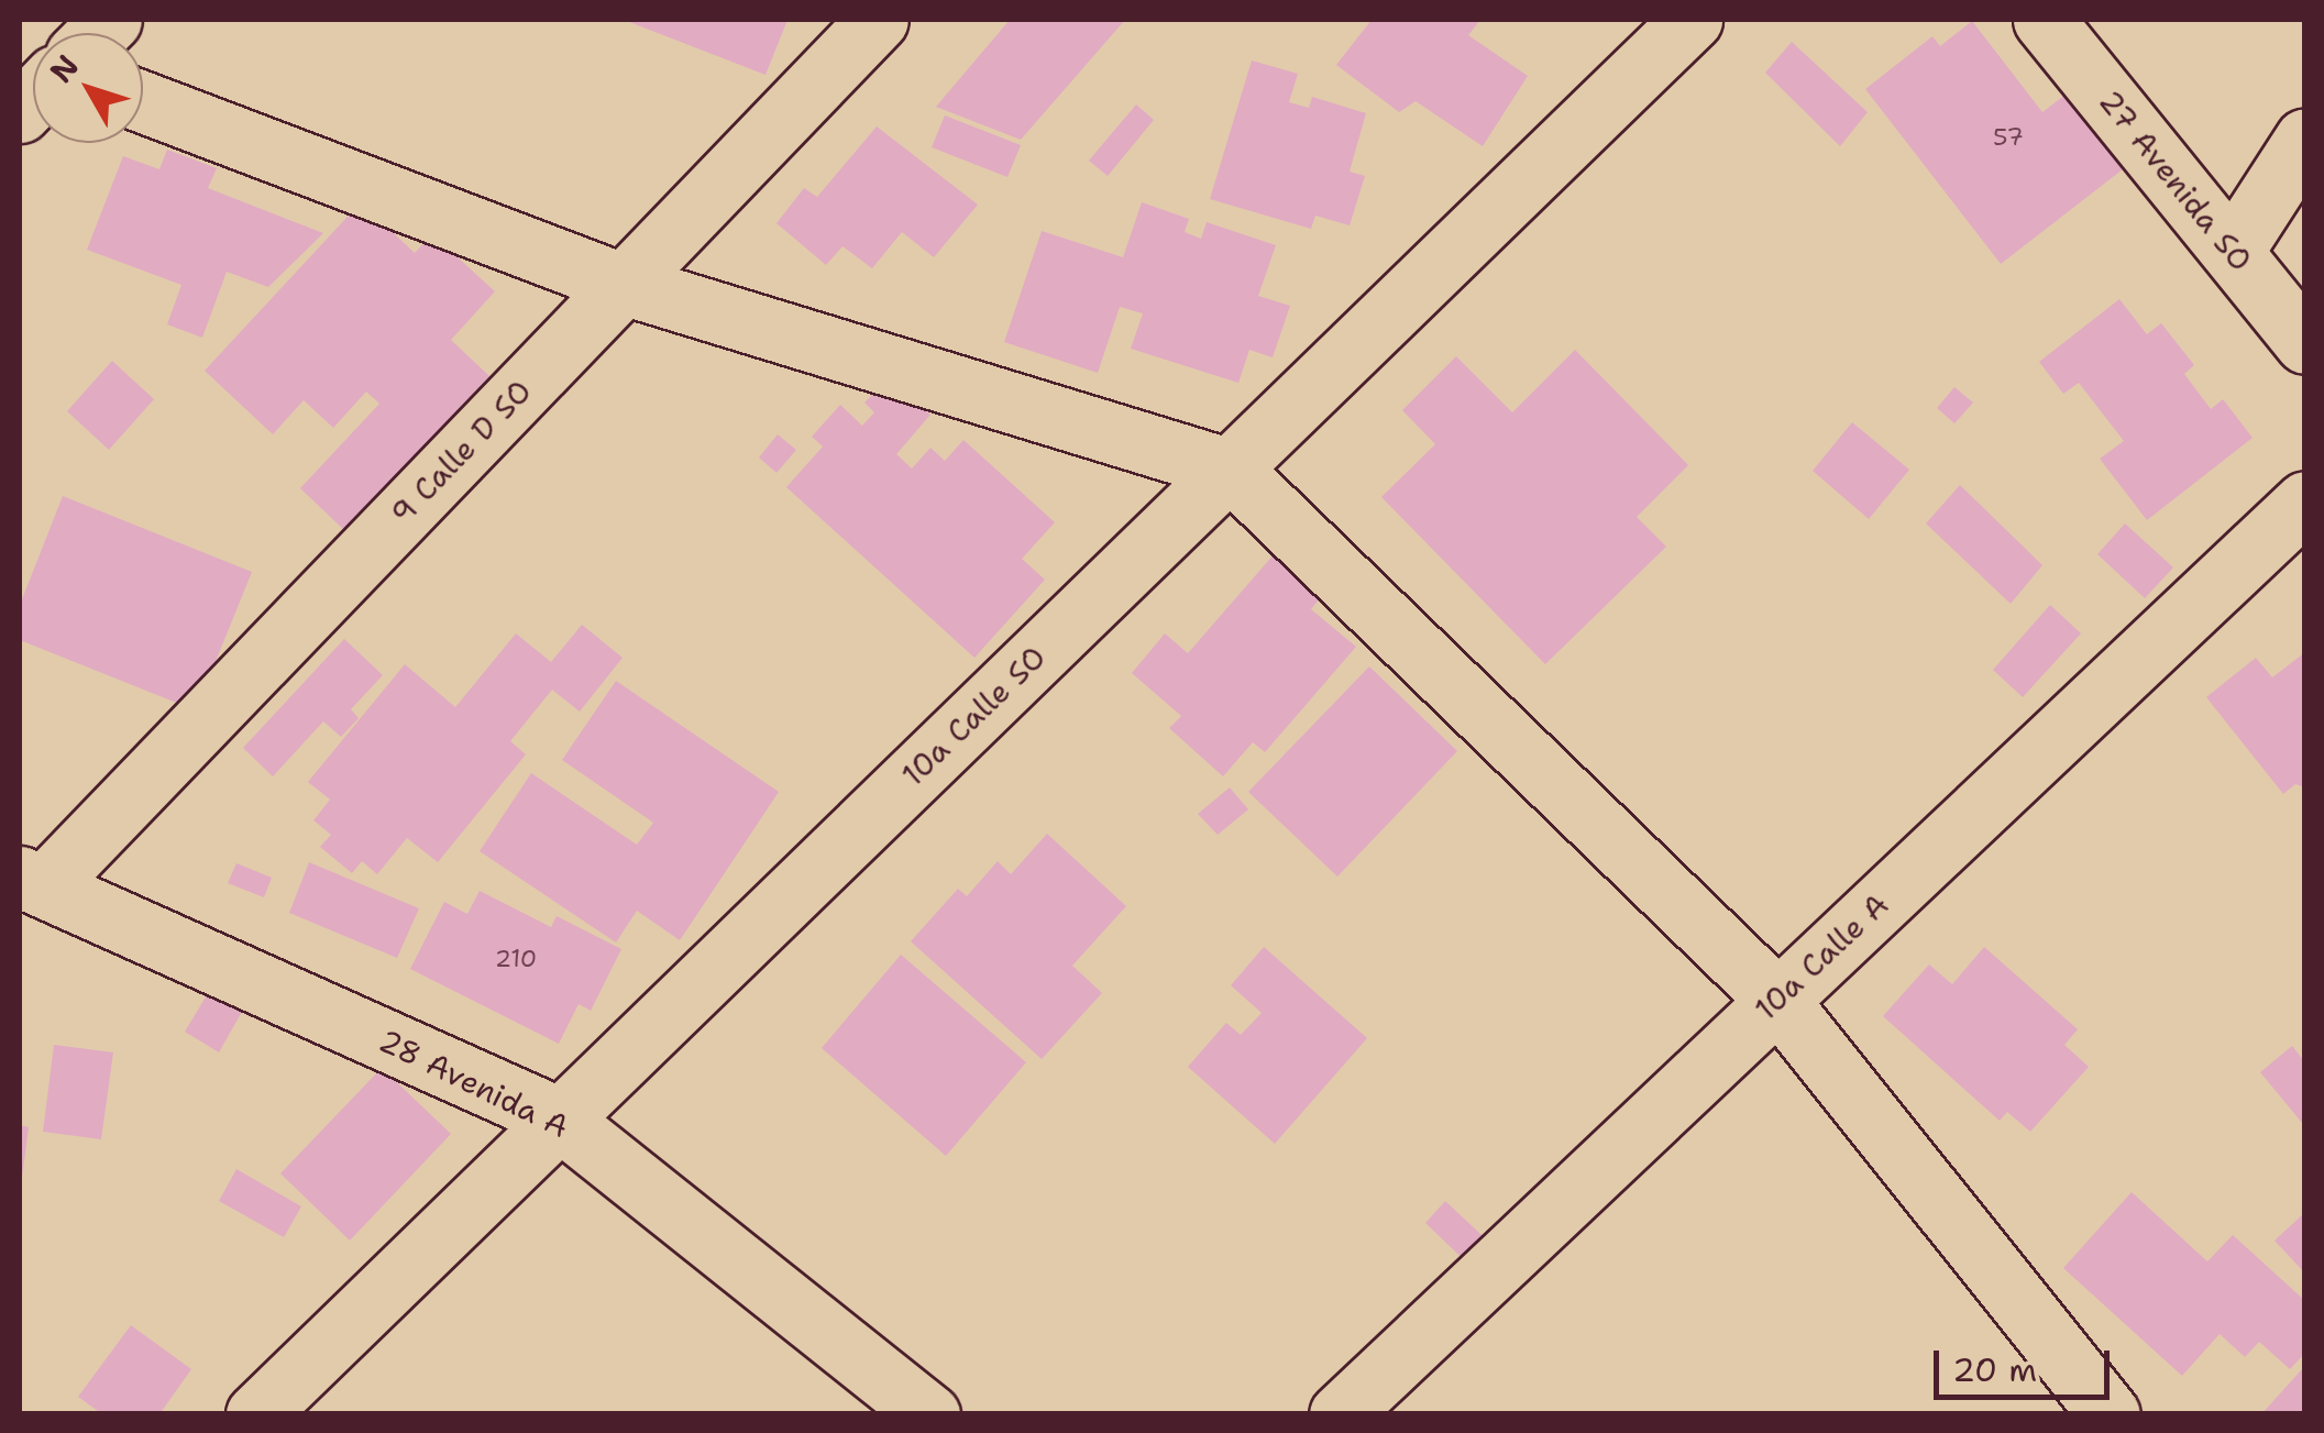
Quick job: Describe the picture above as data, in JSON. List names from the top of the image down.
{
  "streets": {
    "street": [
      "27 Avenida SO",
      "9 Calle D SO",
      "10a Calle SO",
      "10a Calle A",
      "28 Avenida A"
    ]
  },
  "crossings": [
    ["9 Calle D SO", "28 Avenida A"],
    ["10a Calle SO", "28 Avenida A"]
  ],
  "house_numbers": ["57", "210"],
  "scale_bar": "20 m",
  "north": "top left"
}
